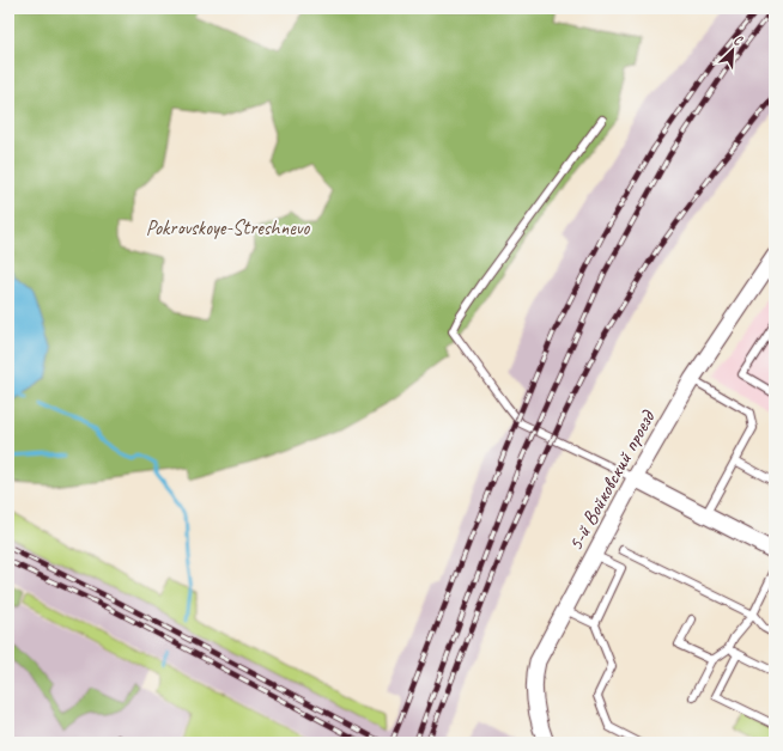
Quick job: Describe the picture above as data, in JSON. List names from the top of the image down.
{
  "streets": {
    "street": ["5-й Войковский проезд"]
  },
  "parks": ["Pokrovskoye-Streshnevo"],
  "north": "top right"
}
